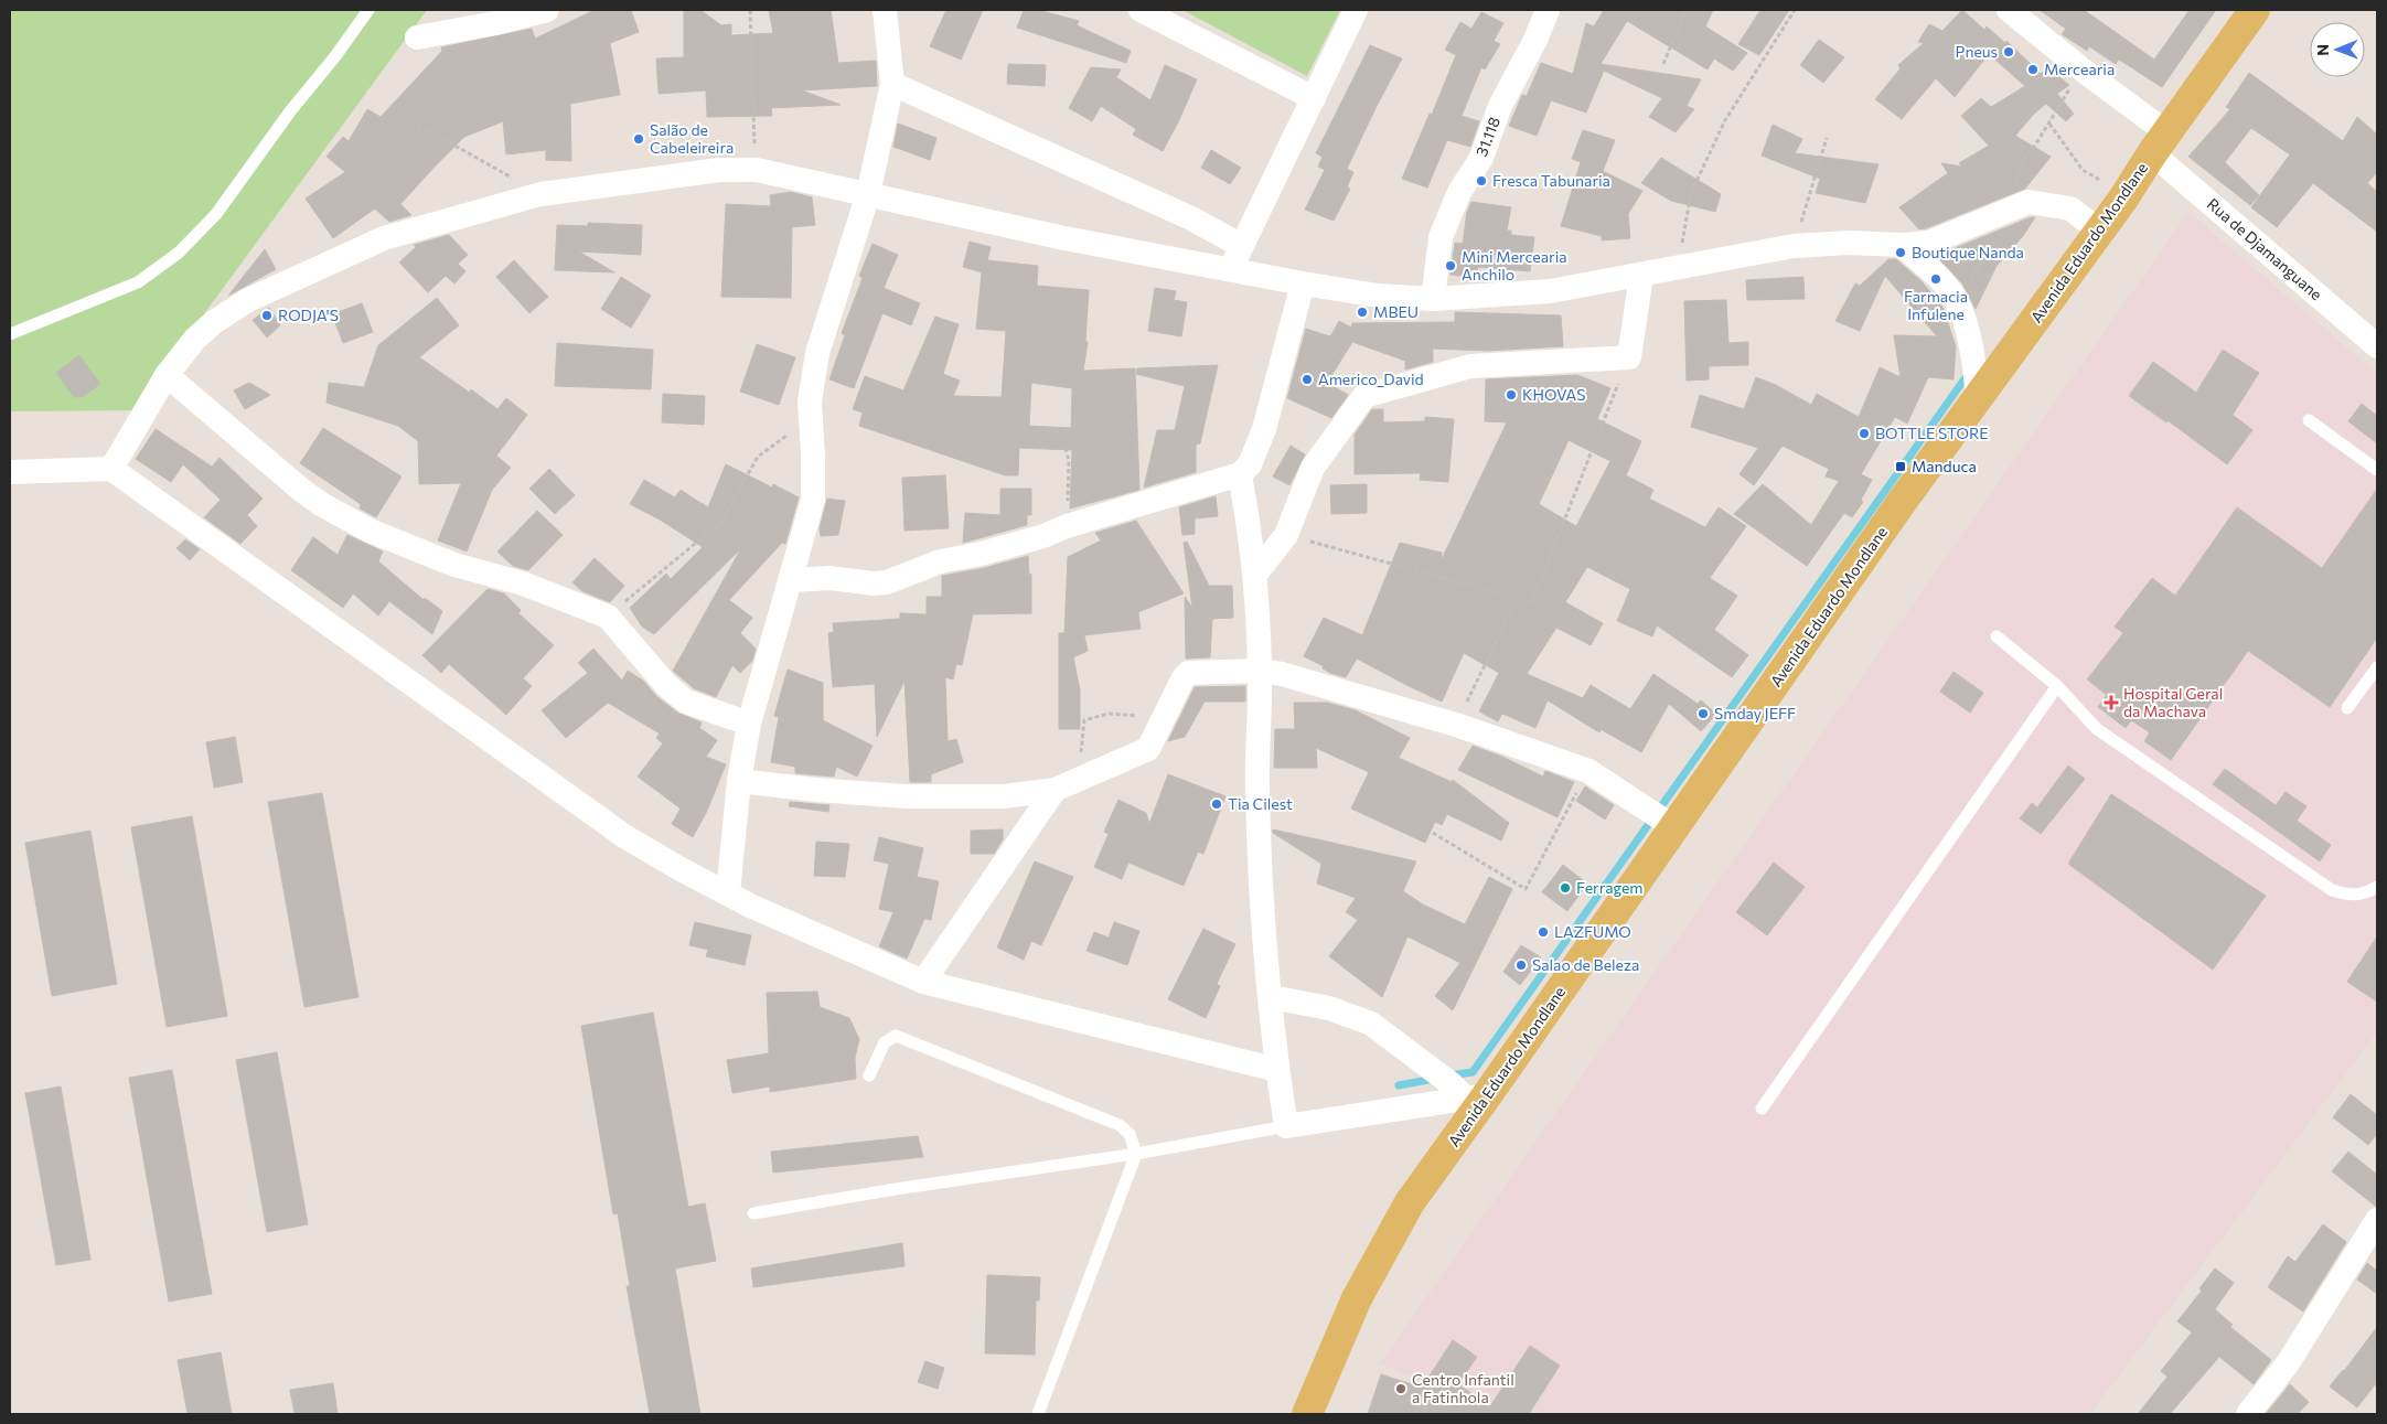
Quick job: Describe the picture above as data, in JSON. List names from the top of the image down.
{
  "streets": {
    "main road": ["Avenida Eduardo Mondlane"],
    "street": ["31.118", "Rua de Djamanguane"]
  },
  "crossings": [
    ["Avenida Eduardo Mondlane", "Rua de Djamanguane"]
  ],
  "places": {
    "other": [
      "Pneus",
      "Mercearia",
      "Salão de Cabeleireira",
      "Fresca Tabunaria",
      "Boutique Nanda",
      "Mini Mercearia Anchilo",
      "Farmacia Infulene",
      "MBEU",
      "RODJA'S",
      "Americo_David",
      "KHOVAS",
      "BOTTLE STORE",
      "Smday JEFF",
      "Tia Cilest",
      "Ferragem",
      "LAZFUMO",
      "Salao de Beleza",
      "Centro Infantil a Fatinhola"
    ],
    "transit": ["Manduca"],
    "health": ["Hospital Geral da Machava"]
  },
  "north": "left"
}
